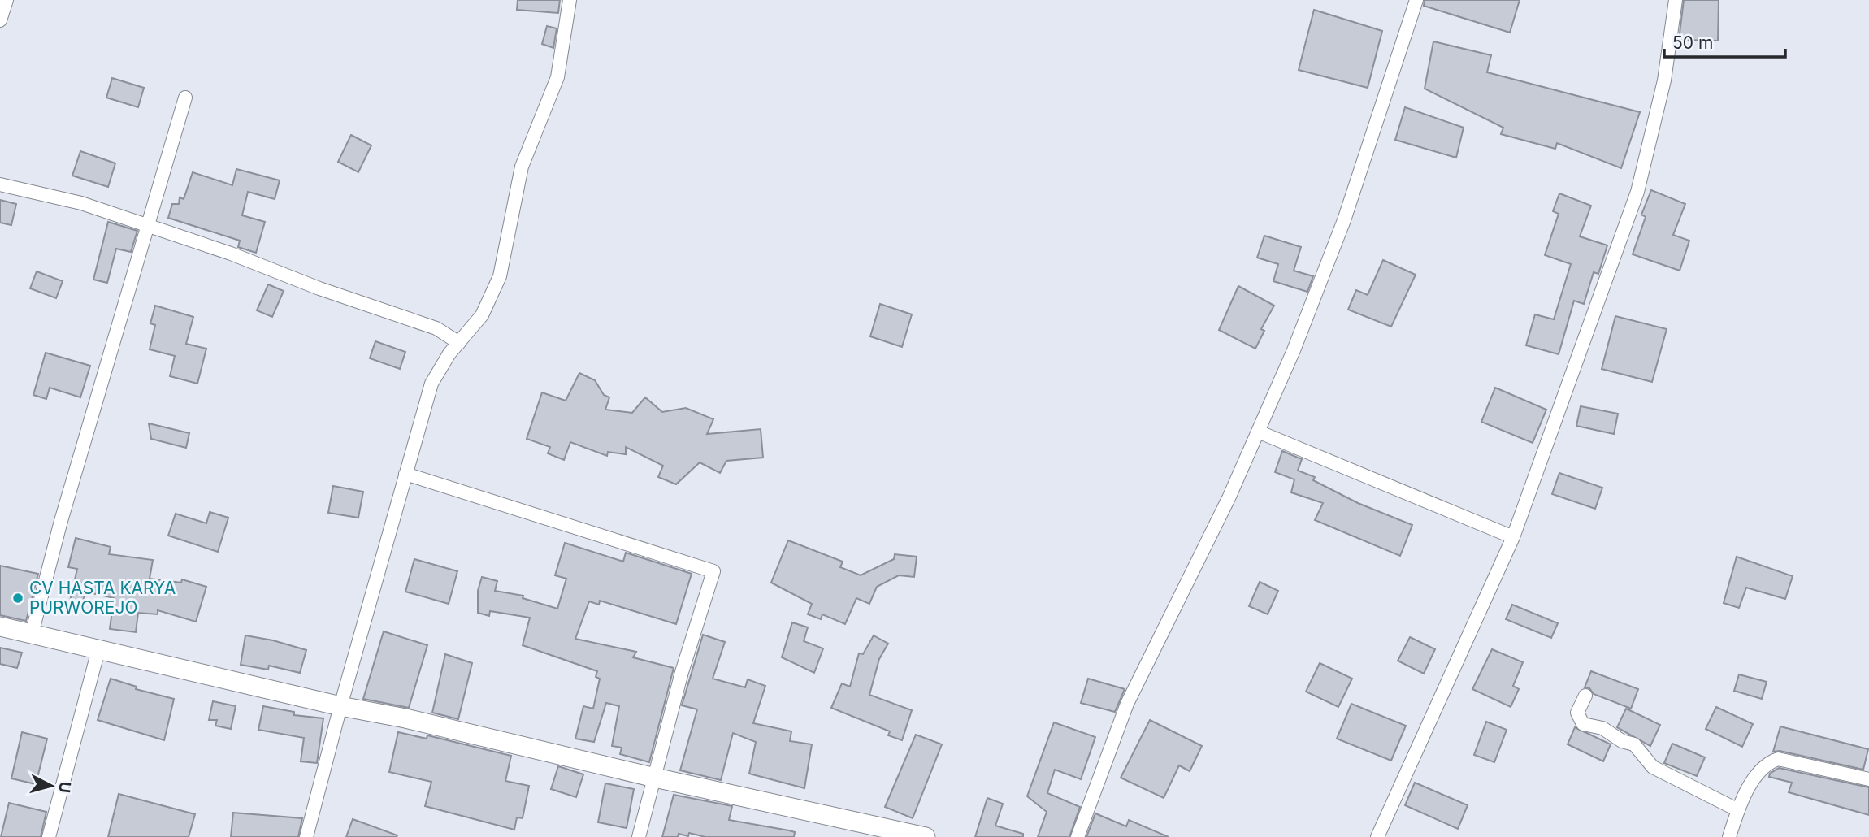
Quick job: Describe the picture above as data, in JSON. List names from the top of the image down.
{
  "places": ["CV HASTA KARYA PURWOREJO"],
  "scale_bar": "50 m",
  "north": "right"
}
